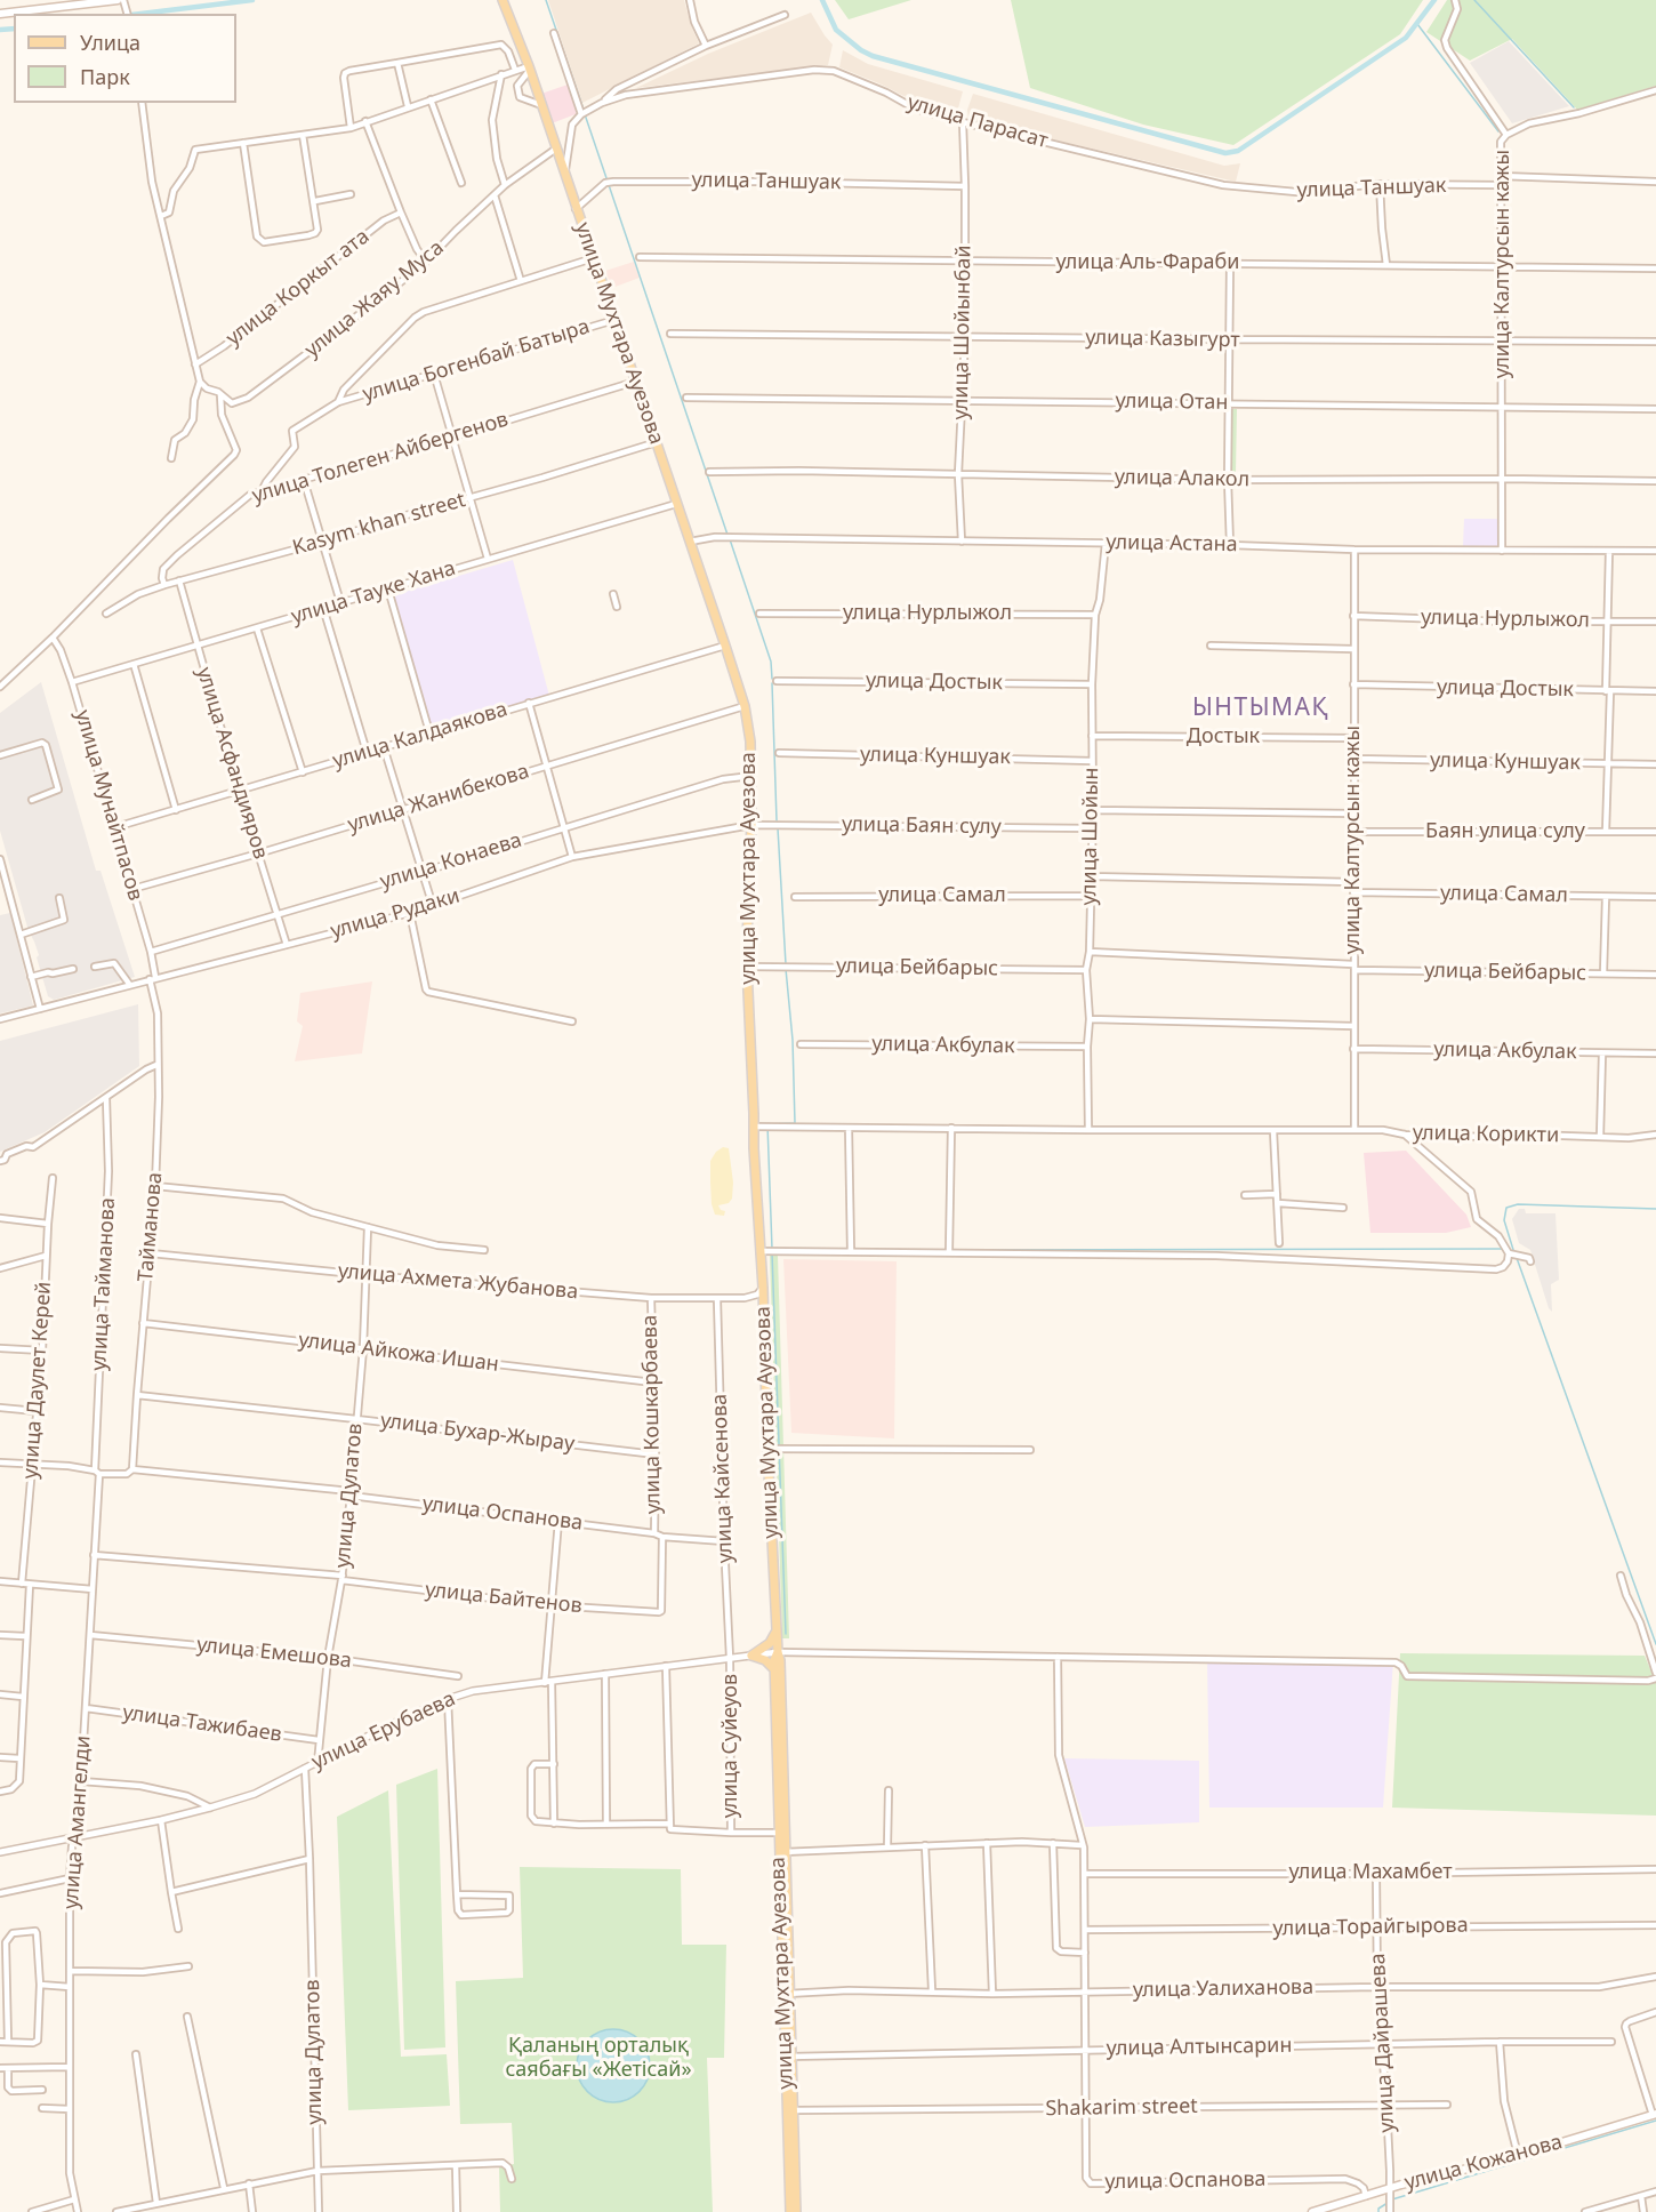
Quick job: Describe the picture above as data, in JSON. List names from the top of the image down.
{
  "streets": {
    "main road": ["улица Мухтара Ауезова", "улица Кожанова"],
    "street": [
      "улица Парасат",
      "улица Таншуак",
      "улица Аль-Фараби",
      "улица Калтурсын кажы",
      "улица Коркыт ата",
      "улица Жаяу Муса",
      "улица Шойынбай",
      "улица Казыгурт",
      "улица Богенбай Батыра",
      "улица Отан",
      "улица Толеген Айбергенов",
      "улица Алакол",
      "Kasym khan street",
      "улица Астана",
      "улица Тауке Хана",
      "улица Нурлыжол",
      "улица Достык",
      "улица Калдаякова",
      "Достык",
      "улица Куншуак",
      "улица Асфандияров",
      "улица Жанибекова",
      "улица Мунайтпасов",
      "улица Баян сулу",
      "Баян улица сулу",
      "улица Шойын",
      "улица Конаева",
      "улица Самал",
      "улица Рудаки",
      "улица Бейбарыс",
      "улица Акбулак",
      "улица Корикти",
      "Тайманова",
      "улица Ахмета Жубанова",
      "улица Тайманова",
      "улица Айкожа Ишан",
      "улица Даулет Керей",
      "улица Кошкарбаева",
      "улица Бухар-Жырау",
      "улица Кайсенова",
      "улица Дулатов",
      "улица Оспанова",
      "улица Байтенов",
      "улица Емешова",
      "улица Тажибаев",
      "улица Ерубаева",
      "улица Суйеуов",
      "улица Амангелди",
      "улица Махамбет",
      "улица Торайгырова",
      "улица Уалиханова",
      "улица Дайрашева",
      "улица Алтынсарин",
      "Shakarim street"
    ]
  },
  "crossings": [
    ["улица Парасат", "улица Таншуак"],
    ["улица Парасат", "улица Шойынбай"],
    ["улица Таншуак", "улица Калтурсын кажы"],
    ["улица Таншуак", "улица Шойынбай"],
    ["улица Таншуак", "улица Мухтара Ауезова"],
    ["улица Аль-Фараби", "улица Калтурсын кажы"],
    ["улица Аль-Фараби", "улица Шойынбай"],
    ["улица Калтурсын кажы", "улица Казыгурт"],
    ["улица Калтурсын кажы", "улица Отан"],
    ["улица Калтурсын кажы", "улица Алакол"],
    ["улица Калтурсын кажы", "улица Астана"],
    ["улица Калтурсын кажы", "улица Нурлыжол"],
    ["улица Калтурсын кажы", "улица Достык"],
    ["улица Калтурсын кажы", "Достык"],
    ["улица Калтурсын кажы", "улица Куншуак"],
    ["улица Калтурсын кажы", "Баян улица сулу"],
    ["улица Калтурсын кажы", "улица Самал"],
    ["улица Калтурсын кажы", "улица Бейбарыс"],
    ["улица Калтурсын кажы", "улица Акбулак"],
    ["улица Калтурсын кажы", "улица Корикти"],
    ["улица Жаяу Муса", "улица Мухтара Ауезова"],
    ["улица Шойынбай", "улица Казыгурт"],
    ["улица Шойынбай", "улица Отан"],
    ["улица Шойынбай", "улица Алакол"],
    ["улица Шойынбай", "улица Астана"],
    ["улица Мухтара Ауезова", "улица Богенбай Батыра"],
    ["улица Мухтара Ауезова", "улица Толеген Айбергенов"],
    ["улица Мухтара Ауезова", "Kasym khan street"],
    ["улица Мухтара Ауезова", "улица Астана"],
    ["улица Мухтара Ауезова", "улица Тауке Хана"],
    ["улица Мухтара Ауезова", "улица Калдаякова"],
    ["улица Мухтара Ауезова", "улица Жанибекова"],
    ["улица Мухтара Ауезова", "улица Баян сулу"],
    ["улица Мухтара Ауезова", "улица Конаева"],
    ["улица Мухтара Ауезова", "улица Рудаки"],
    ["улица Мухтара Ауезова", "улица Бейбарыс"],
    ["улица Мухтара Ауезова", "улица Корикти"],
    ["улица Мухтара Ауезова", "улица Ахмета Жубанова"],
    ["улица Мухтара Ауезова", "улица Ерубаева"],
    ["улица Мухтара Ауезова", "улица Уалиханова"],
    ["улица Мухтара Ауезова", "улица Алтынсарин"],
    ["улица Мухтара Ауезова", "Shakarim street"],
    ["улица Толеген Айбергенов", "Kasym khan street"],
    ["Kasym khan street", "улица Асфандияров"],
    ["улица Астана", "улица Шойын"],
    ["улица Тауке Хана", "улица Асфандияров"],
    ["улица Тауке Хана", "улица Мунайтпасов"],
    ["улица Нурлыжол", "улица Шойын"],
    ["улица Достык", "улица Шойын"],
    ["улица Калдаякова", "улица Асфандияров"],
    ["улица Калдаякова", "улица Мунайтпасов"],
    ["Достык", "улица Шойын"],
    ["улица Куншуак", "улица Шойын"],
    ["улица Асфандияров", "улица Жанибекова"],
    ["улица Асфандияров", "улица Конаева"],
    ["улица Асфандияров", "улица Рудаки"],
    ["улица Жанибекова", "улица Мунайтпасов"],
    ["улица Мунайтпасов", "улица Конаева"],
    ["улица Мунайтпасов", "улица Рудаки"],
    ["улица Мунайтпасов", "Тайманова"],
    ["улица Баян сулу", "улица Шойын"],
    ["улица Баян сулу", "улица Рудаки"],
    ["улица Шойын", "улица Самал"],
    ["улица Шойын", "улица Бейбарыс"],
    ["улица Шойын", "улица Акбулак"],
    ["улица Шойын", "улица Корикти"],
    ["улица Рудаки", "Тайманова"],
    ["Тайманова", "улица Ахмета Жубанова"],
    ["Тайманова", "улица Айкожа Ишан"],
    ["Тайманова", "улица Бухар-Жырау"],
    ["Тайманова", "улица Оспанова"],
    ["улица Ахмета Жубанова", "улица Кошкарбаева"],
    ["улица Ахмета Жубанова", "улица Кайсенова"],
    ["улица Ахмета Жубанова", "улица Дулатов"],
    ["улица Тайманова", "улица Амангелди"],
    ["улица Айкожа Ишан", "улица Кошкарбаева"],
    ["улица Айкожа Ишан", "улица Дулатов"],
    ["улица Кошкарбаева", "улица Бухар-Жырау"],
    ["улица Кошкарбаева", "улица Оспанова"],
    ["улица Кошкарбаева", "улица Байтенов"],
    ["улица Бухар-Жырау", "улица Дулатов"],
    ["улица Кайсенова", "улица Ерубаева"],
    ["улица Кайсенова", "улица Суйеуов"],
    ["улица Дулатов", "улица Оспанова"],
    ["улица Дулатов", "улица Байтенов"],
    ["улица Дулатов", "улица Емешова"],
    ["улица Дулатов", "улица Тажибаев"],
    ["улица Дулатов", "улица Ерубаева"],
    ["улица Оспанова", "улица Махамбет"],
    ["улица Оспанова", "улица Торайгырова"],
    ["улица Оспанова", "улица Уалиханова"],
    ["улица Оспанова", "улица Алтынсарин"],
    ["улица Оспанова", "Shakarim street"],
    ["улица Оспанова", "улица Кожанова"],
    ["улица Байтенов", "улица Амангелди"],
    ["улица Емешова", "улица Амангелди"],
    ["улица Тажибаев", "улица Амангелди"],
    ["улица Ерубаева", "улица Суйеуов"],
    ["улица Ерубаева", "улица Амангелди"],
    ["улица Махамбет", "улица Дайрашева"],
    ["улица Торайгырова", "улица Дайрашева"],
    ["улица Уалиханова", "улица Дайрашева"],
    ["улица Дайрашева", "улица Алтынсарин"],
    ["улица Дайрашева", "Shakarim street"],
    ["улица Дайрашева", "улица Кожанова"]
  ],
  "districts": ["ЫНТЫМАҚ"],
  "parks": ["Қаланың орталық саябағы «Жетісай»"],
  "legend": ["Улица", "Парк"]
}
